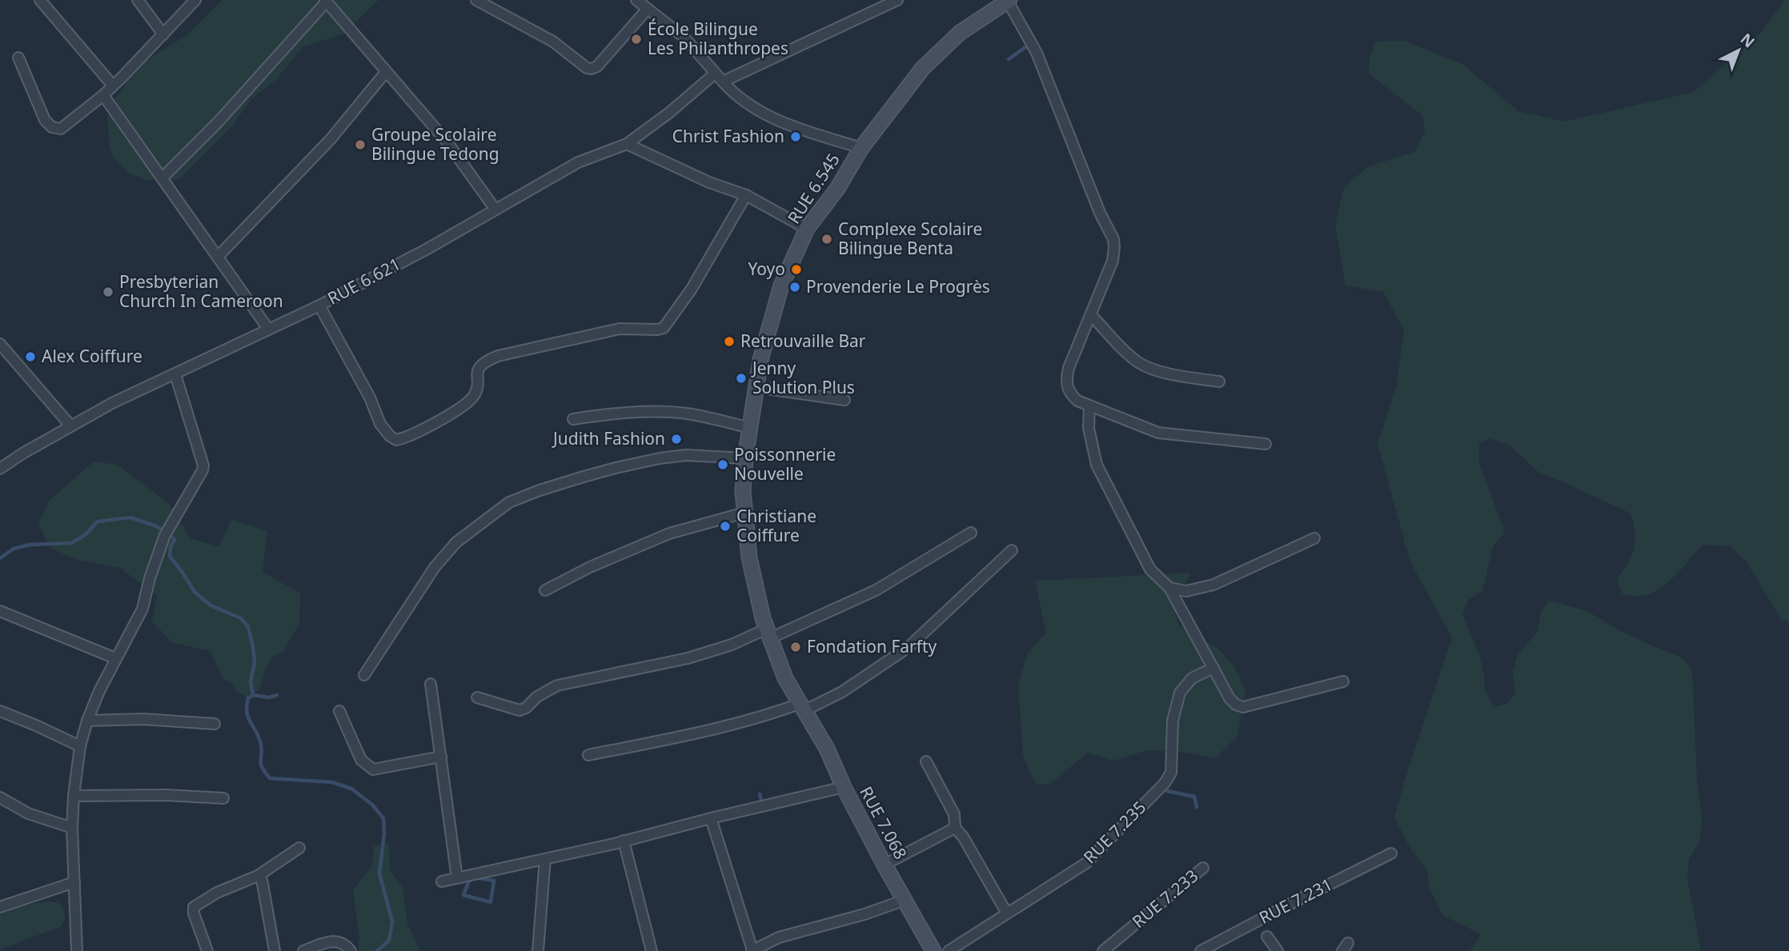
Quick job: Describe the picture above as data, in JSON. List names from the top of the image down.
{
  "streets": {
    "street": [
      "RUE 6.545",
      "RUE 6.621",
      "RUE 7.068",
      "RUE 7.235",
      "RUE 7.233",
      "RUE 7.231"
    ]
  },
  "crossings": [
    ["RUE 6.545", "RUE 7.068"]
  ],
  "places": [
    "École Bilingue Les Philanthropes",
    "Christ Fashion",
    "Groupe Scolaire Bilingue Tedong",
    "Complexe Scolaire Bilingue Benta",
    "Yoyo",
    "Provenderie Le Progrès",
    "Presbyterian Church In Cameroon",
    "Retrouvaille Bar",
    "Alex Coiffure",
    "Jenny Solution Plus",
    "Judith Fashion",
    "Poissonnerie Nouvelle",
    "Christiane Coiffure",
    "Fondation Farfty"
  ],
  "north": "top right"
}
